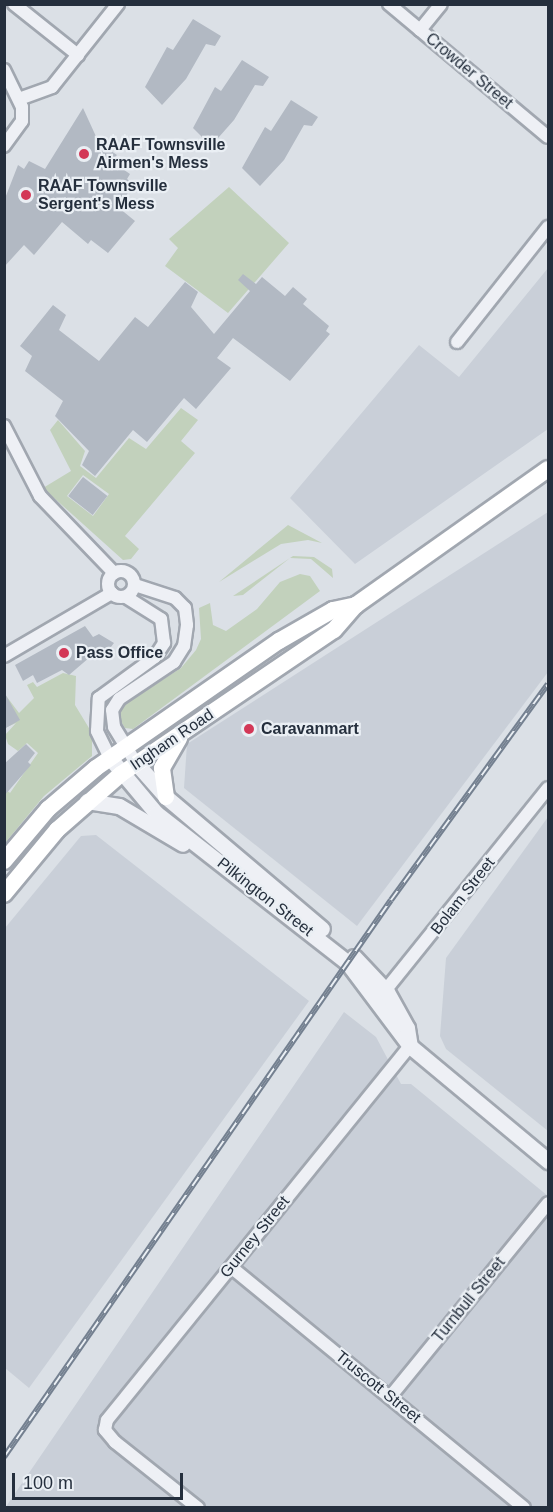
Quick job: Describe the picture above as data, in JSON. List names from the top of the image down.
{
  "streets": {
    "main road": ["Ingham Road"],
    "street": [
      "Crowder Street",
      "Bolam Street",
      "Pilkington Street",
      "Gurney Street",
      "Turnbull Street",
      "Truscott Street"
    ]
  },
  "crossings": [
    ["Ingham Road", "Pilkington Street"],
    ["Bolam Street", "Pilkington Street"],
    ["Pilkington Street", "Gurney Street"],
    ["Gurney Street", "Truscott Street"],
    ["Turnbull Street", "Truscott Street"]
  ],
  "places": [
    "RAAF Townsville Airmen's Mess",
    "RAAF Townsville Sergent's Mess",
    "Pass Office",
    "Caravanmart"
  ],
  "scale_bar": "100 m"
}
